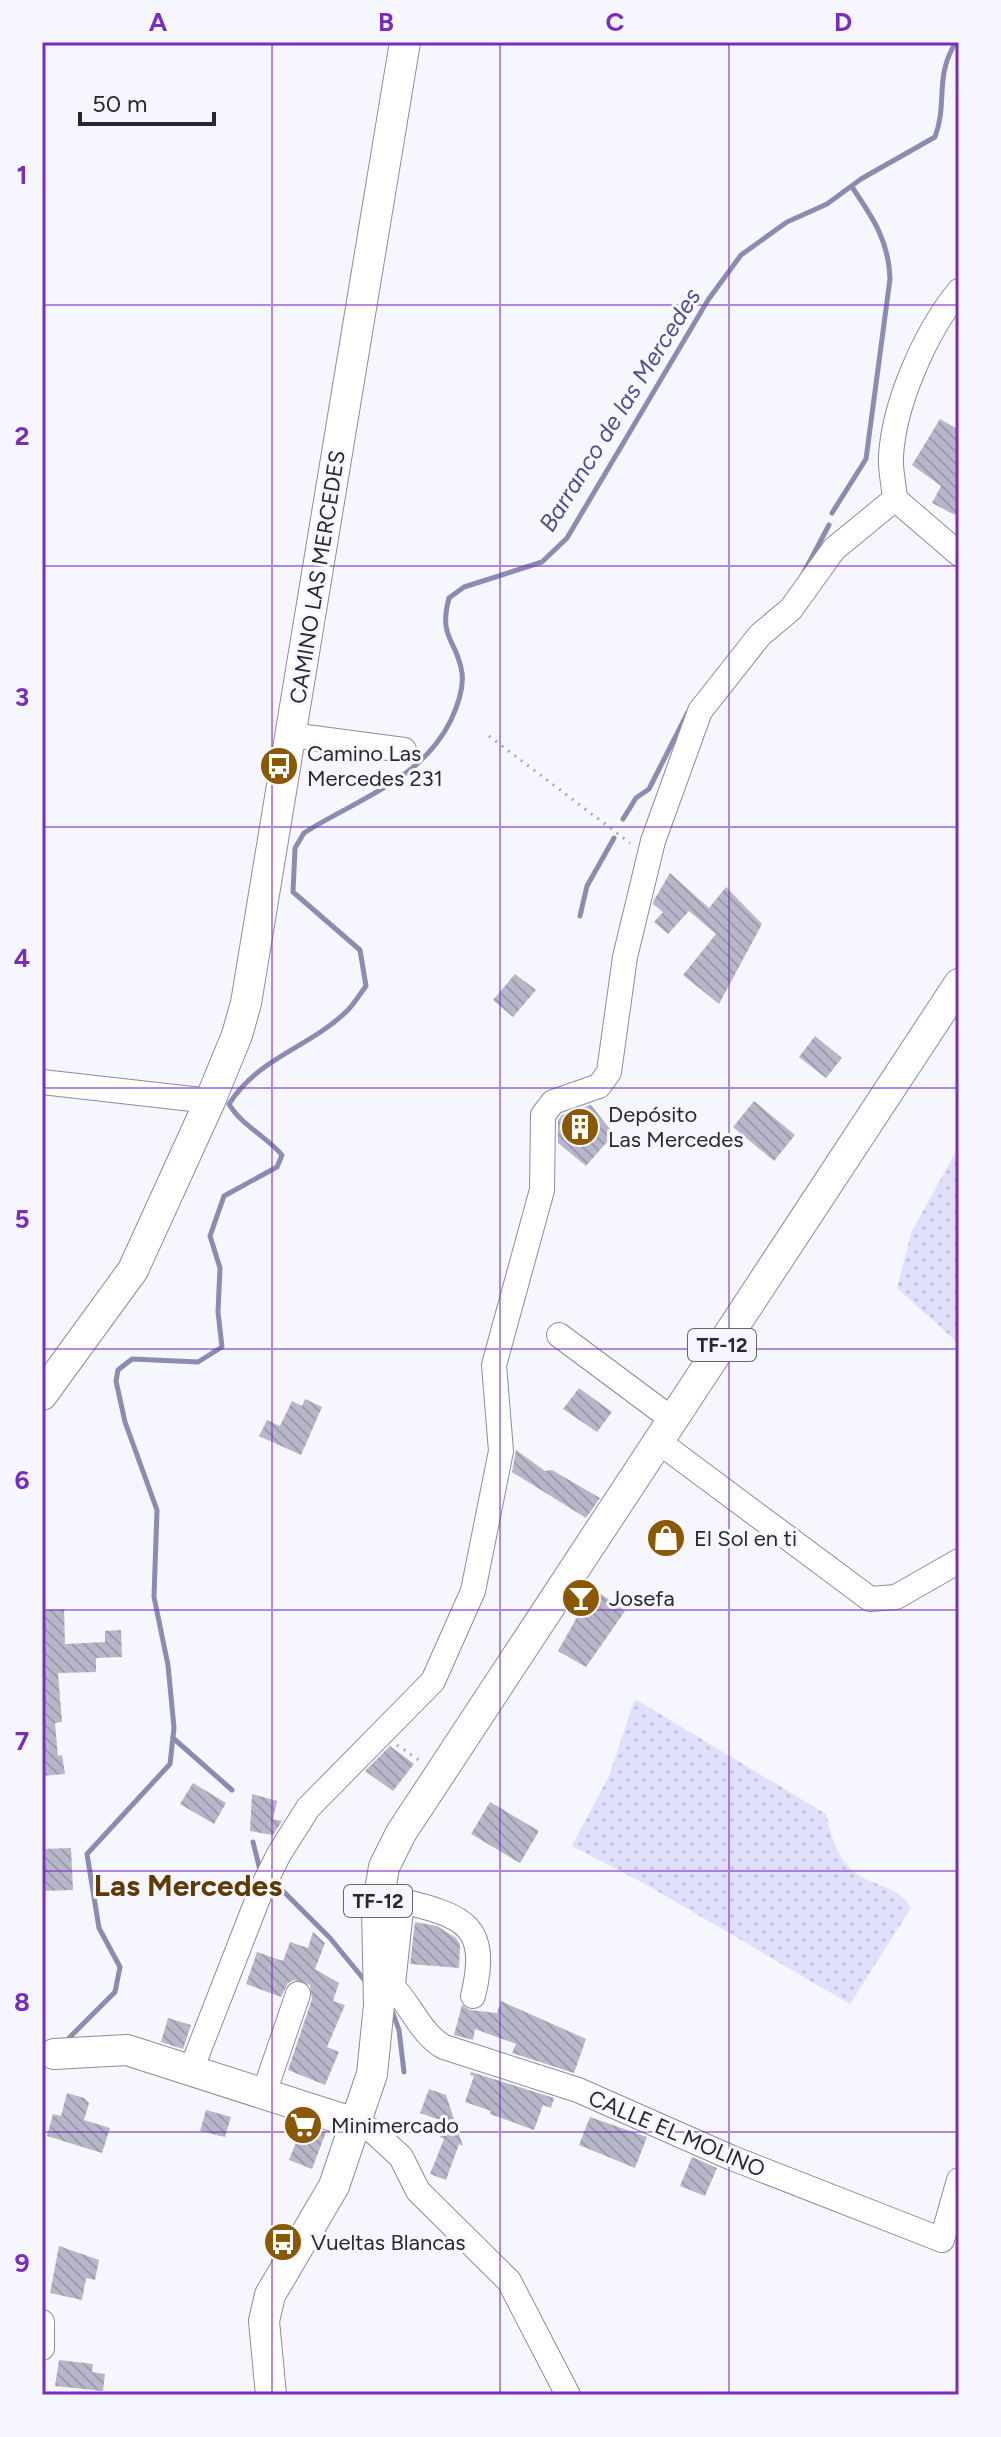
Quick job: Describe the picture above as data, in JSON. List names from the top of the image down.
{
  "streets": {
    "main road": ["CAMINO LAS MERCEDES", "TF-12"],
    "street": ["CALLE EL MOLINO"]
  },
  "crossings": [
    ["TF-12", "CALLE EL MOLINO"]
  ],
  "districts": ["Las Mercedes"],
  "water": ["Barranco de las Mercedes"],
  "places": {
    "bus stop": ["Camino Las Mercedes 231", "Vueltas Blancas"],
    "building": ["Depósito Las Mercedes"],
    "shop": ["El Sol en ti"],
    "bar": ["Josefa"],
    "supermarket": ["Minimercado"]
  },
  "scale_bar": "50 m",
  "grid": {
    "columns": [
      "A",
      "B",
      "C",
      "D"
    ],
    "rows": [
      "1",
      "2",
      "3",
      "4",
      "5",
      "6",
      "7",
      "8",
      "9"
    ]
  }
}
